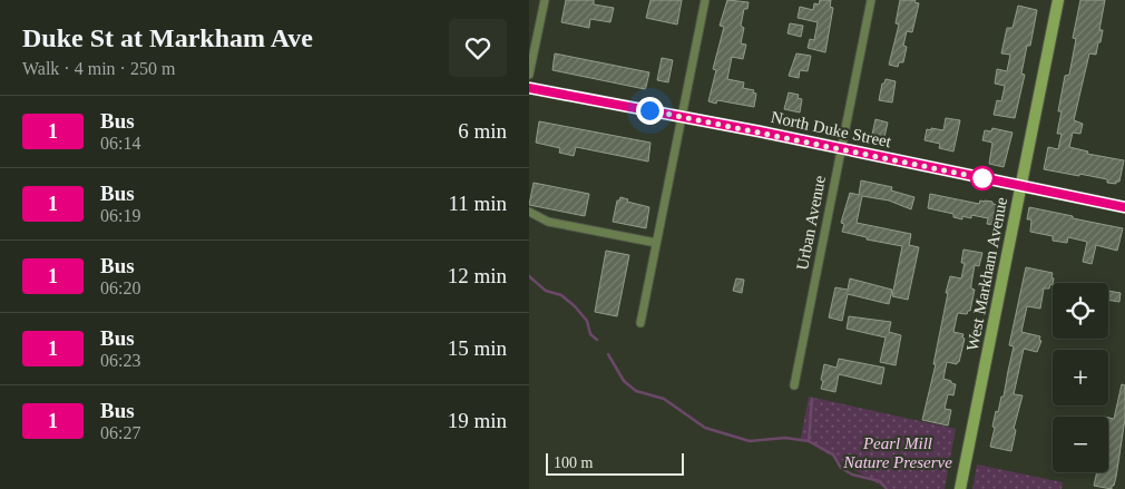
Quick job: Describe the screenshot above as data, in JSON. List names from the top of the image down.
{
  "streets": {
    "main road": ["North Duke Street", "West Markham Avenue"],
    "street": ["Urban Avenue"]
  },
  "crossings": [
    ["North Duke Street", "Urban Avenue"],
    ["North Duke Street", "West Markham Avenue"]
  ],
  "parks": ["Pearl Mill Nature Preserve"],
  "lines": ["bus line 1"],
  "scale_bar": "100 m",
  "page": {
    "heading": ["Duke St at Markham Ave", "Walk · 4 min · 250 m"],
    "list": [
      {
        "mark": "1",
        "name": "Bus",
        "note": "06:14",
        "value": "6 min"
      },
      {
        "mark": "1",
        "name": "Bus",
        "note": "06:19",
        "value": "11 min"
      },
      {
        "mark": "1",
        "name": "Bus",
        "note": "06:20",
        "value": "12 min"
      },
      {
        "mark": "1",
        "name": "Bus",
        "note": "06:23",
        "value": "15 min"
      },
      {
        "mark": "1",
        "name": "Bus",
        "note": "06:27",
        "value": "19 min"
      }
    ],
    "map_buttons": ["+", "−"],
    "scale": "100 m"
  }
}
